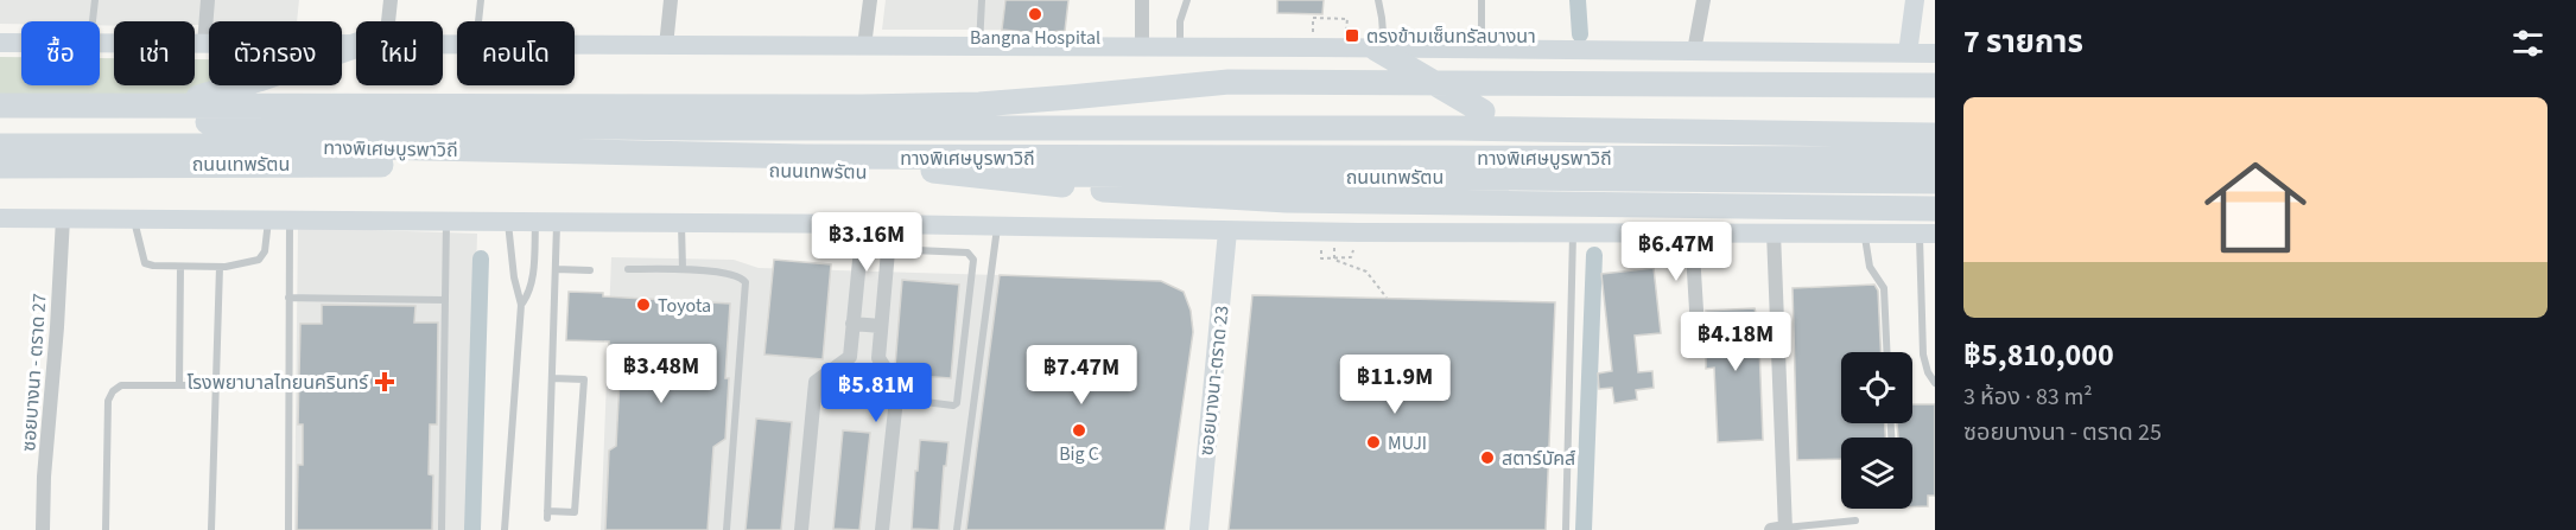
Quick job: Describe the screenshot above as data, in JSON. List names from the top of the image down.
{
  "streets": {
    "highway": ["ทางพิเศษบูรพาวิถี", "ถนนเทพรัตน"],
    "main road": ["ซอยบางนา-ตราด 23"],
    "street": ["ซอยบางนา - ตราด 27"]
  },
  "places": {
    "other": [
      "Bangna Hospital",
      "Toyota",
      "Big C",
      "MUJI",
      "สตาร์บัคส์"
    ],
    "transit": ["ตรงข้ามเซ็นทรัลบางนา"],
    "health": ["โรงพยาบาลไทยนครินทร์"]
  },
  "page": {
    "heading": "7 รายการ",
    "chip": [
      "ซื้อ",
      "เช่า",
      "ตัวกรอง",
      "ใหม่",
      "คอนโด"
    ],
    "list": [
      {
        "name": "฿5,810,000",
        "note": "3 ห้อง · 83 m² · ซอยบางนา - ตราด 25"
      }
    ],
    "price": [
      "฿3.16M",
      "฿6.47M",
      "฿4.18M",
      "฿3.48M",
      "฿7.47M",
      "฿11.9M",
      "฿5.81M"
    ]
  }
}
